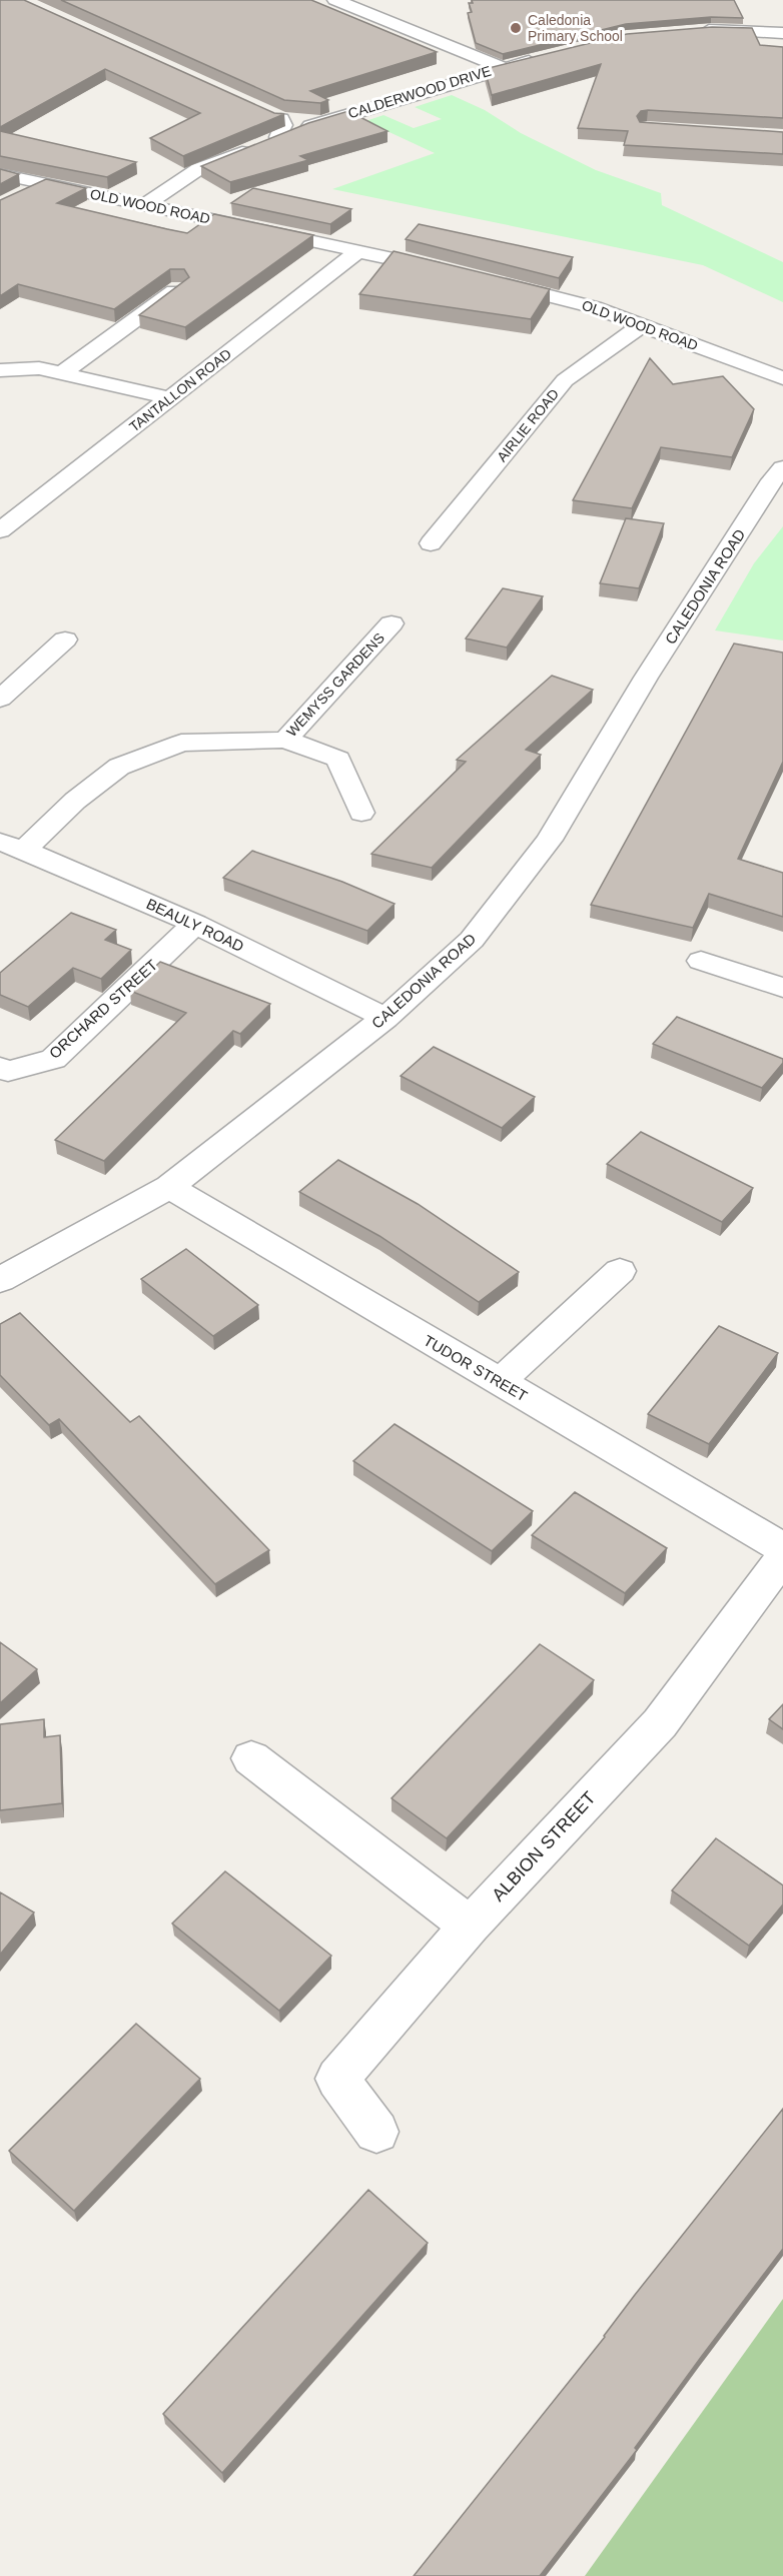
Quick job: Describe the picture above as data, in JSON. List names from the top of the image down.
{
  "streets": {
    "street": [
      "CALDERWOOD DRIVE",
      "OLD WOOD ROAD",
      "TANTALLON ROAD",
      "AIRLIE ROAD",
      "CALEDONIA ROAD",
      "WEMYSS GARDENS",
      "BEAULY ROAD",
      "ORCHARD STREET",
      "TUDOR STREET",
      "ALBION STREET"
    ]
  },
  "crossings": [
    ["CALDERWOOD DRIVE", "OLD WOOD ROAD"],
    ["OLD WOOD ROAD", "TANTALLON ROAD"],
    ["OLD WOOD ROAD", "AIRLIE ROAD"],
    ["CALEDONIA ROAD", "BEAULY ROAD"],
    ["CALEDONIA ROAD", "TUDOR STREET"],
    ["WEMYSS GARDENS", "BEAULY ROAD"],
    ["BEAULY ROAD", "ORCHARD STREET"]
  ],
  "places": ["Caledonia Primary School"]
}
